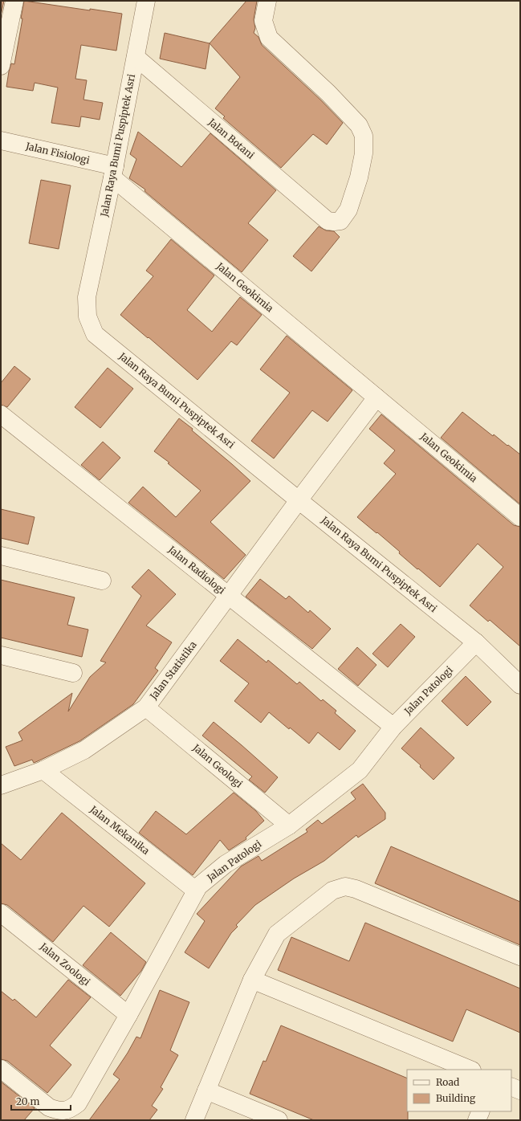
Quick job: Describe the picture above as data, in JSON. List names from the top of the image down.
{
  "streets": {
    "street": [
      "Jalan Botani",
      "Jalan Raya Bumi Puspiptek Asri",
      "Jalan Fisiologi",
      "Jalan Geokimia",
      "Jalan Radiologi",
      "Jalan Statistika",
      "Jalan Patologi",
      "Jalan Geologi",
      "Jalan Mekanika",
      "Jalan Zoologi"
    ]
  },
  "crossings": [
    ["Jalan Botani", "Jalan Raya Bumi Puspiptek Asri"],
    ["Jalan Raya Bumi Puspiptek Asri", "Jalan Fisiologi"],
    ["Jalan Raya Bumi Puspiptek Asri", "Jalan Geokimia"],
    ["Jalan Raya Bumi Puspiptek Asri", "Jalan Statistika"],
    ["Jalan Raya Bumi Puspiptek Asri", "Jalan Patologi"],
    ["Jalan Fisiologi", "Jalan Geokimia"],
    ["Jalan Radiologi", "Jalan Statistika"],
    ["Jalan Radiologi", "Jalan Patologi"],
    ["Jalan Statistika", "Jalan Geologi"],
    ["Jalan Statistika", "Jalan Mekanika"],
    ["Jalan Patologi", "Jalan Geologi"],
    ["Jalan Patologi", "Jalan Mekanika"],
    ["Jalan Patologi", "Jalan Zoologi"]
  ],
  "legend": ["Road", "Building"],
  "scale_bar": "20 m"
}
